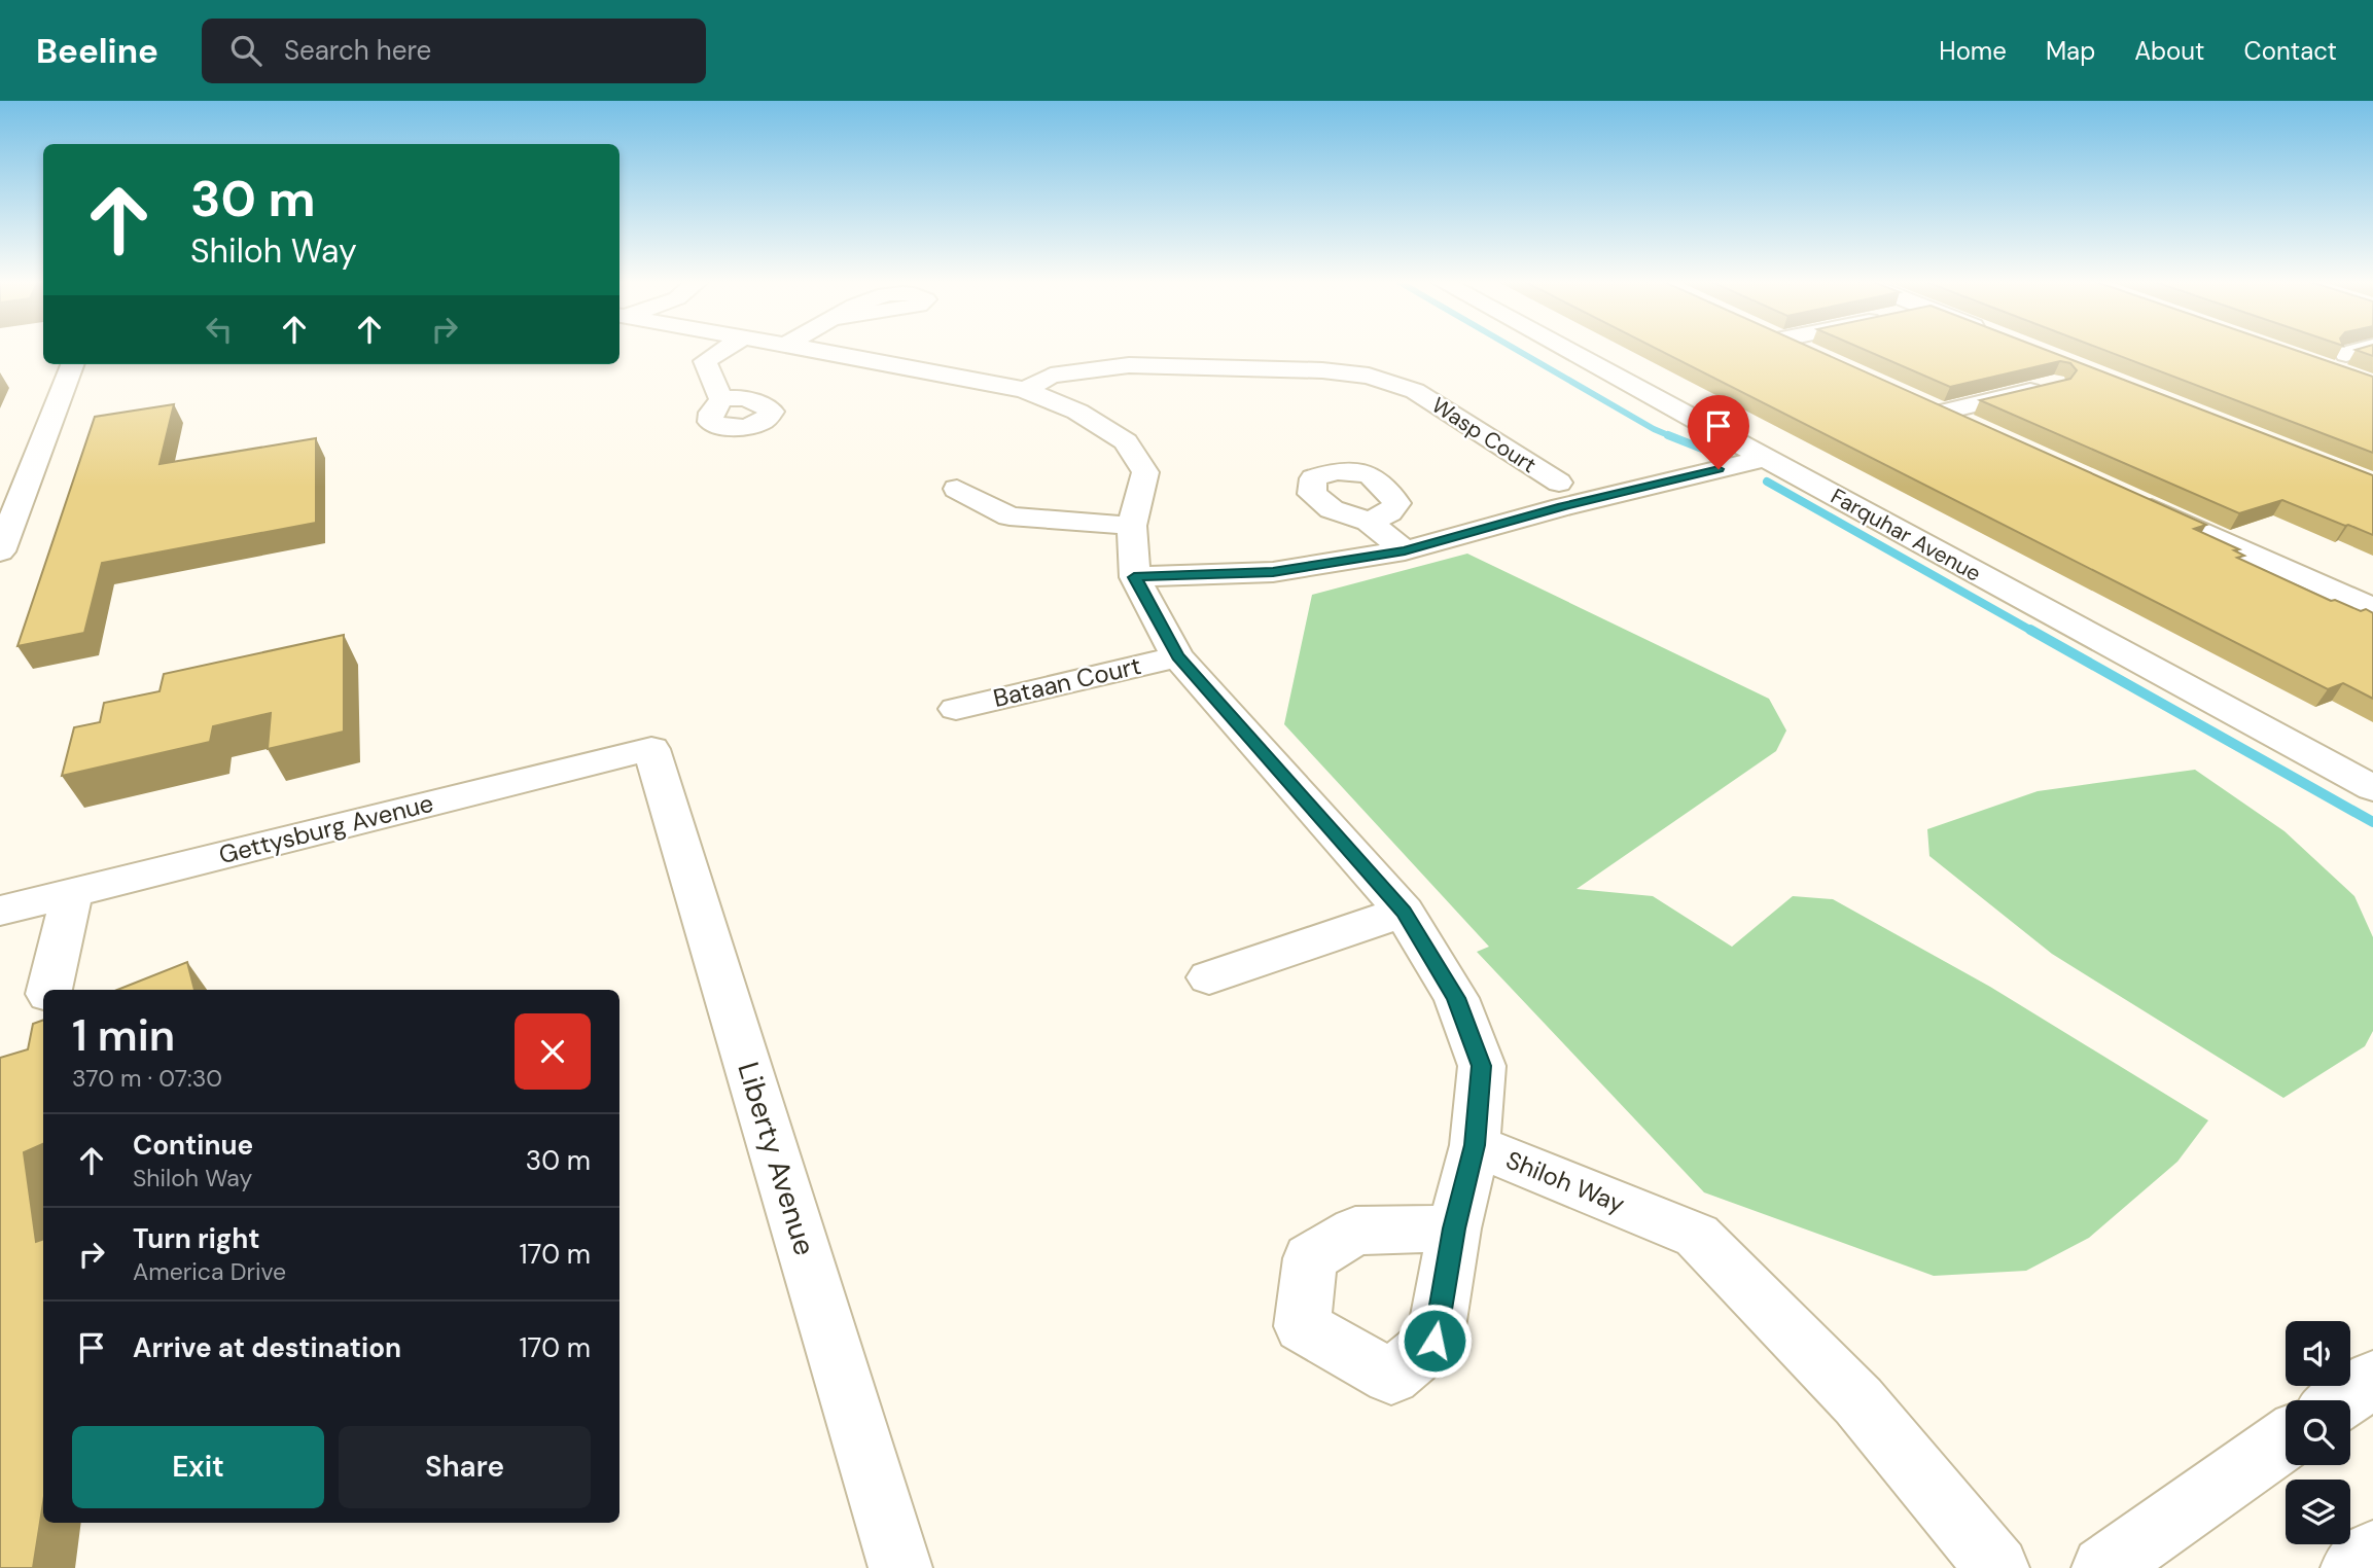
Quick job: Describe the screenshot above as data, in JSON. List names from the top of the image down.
{
  "streets": {
    "street": [
      "Wasp Court",
      "Farquhar Avenue",
      "Bataan Court",
      "Gettysburg Avenue",
      "Liberty Avenue",
      "Shiloh Way"
    ]
  },
  "crossings": [
    ["Wasp Court", "Shiloh Way"],
    ["Bataan Court", "Shiloh Way"],
    ["Gettysburg Avenue", "Liberty Avenue"]
  ],
  "page": {
    "header": "Beeline",
    "search": "Search here",
    "nav": [
      "Home",
      "Map",
      "About",
      "Contact"
    ],
    "turn": ["30 m", "Shiloh Way"],
    "heading": ["1 min", "370 m · 07:30"],
    "list": [
      {
        "name": "Continue",
        "note": "Shiloh Way",
        "value": "30 m"
      },
      {
        "name": "Turn right",
        "note": "America Drive",
        "value": "170 m"
      },
      {
        "name": "Arrive at destination",
        "value": "170 m"
      }
    ],
    "buttons": ["Exit", "Share"]
  }
}
